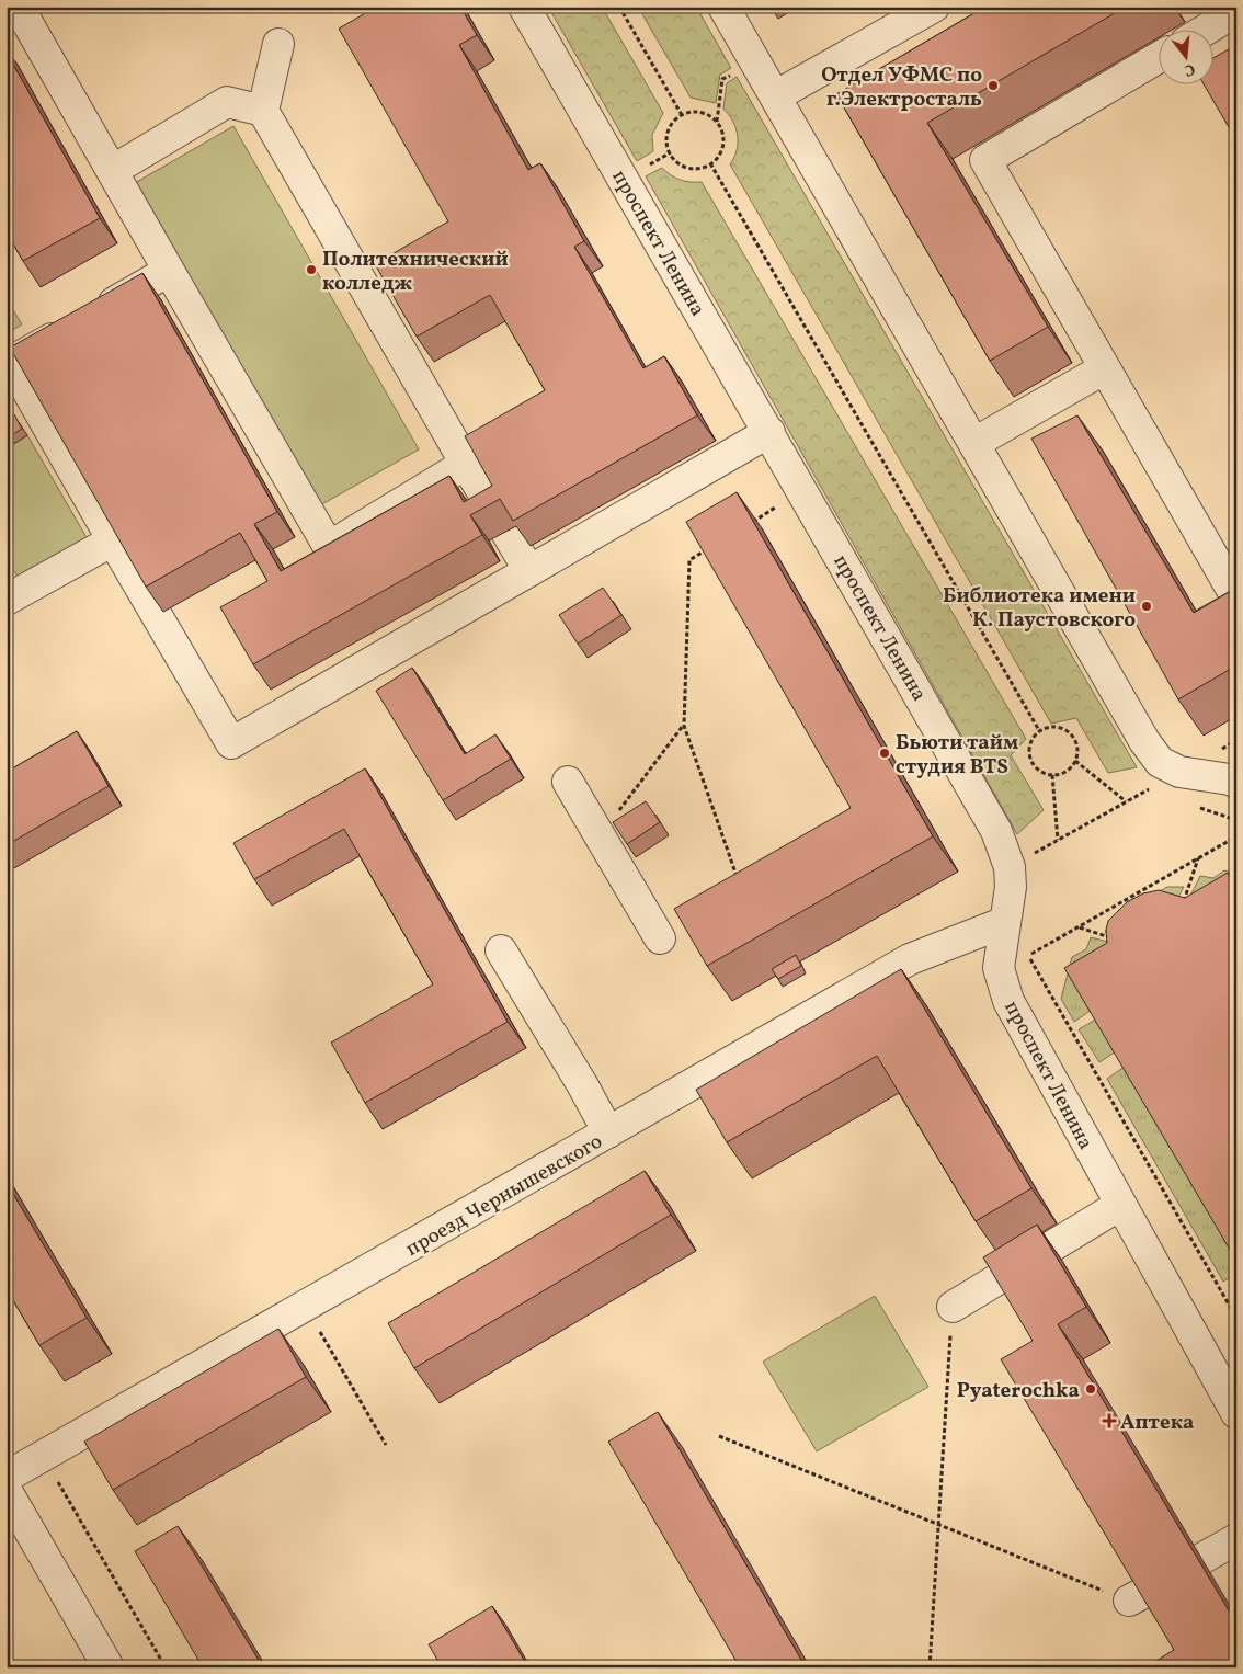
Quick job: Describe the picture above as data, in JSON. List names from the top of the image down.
{
  "streets": {
    "street": ["проспект Ленина", "проезд Чернышевского"]
  },
  "crossings": [
    ["проспект Ленина", "проезд Чернышевского"]
  ],
  "places": {
    "other": [
      "Отдел УФМС по г.Электросталь",
      "Политехнический колледж",
      "Библиотека имени К. Паустовского",
      "Бьюти тайм студия BTS",
      "Pyaterochka"
    ],
    "health": ["Аптека"]
  },
  "north": "bottom"
}
